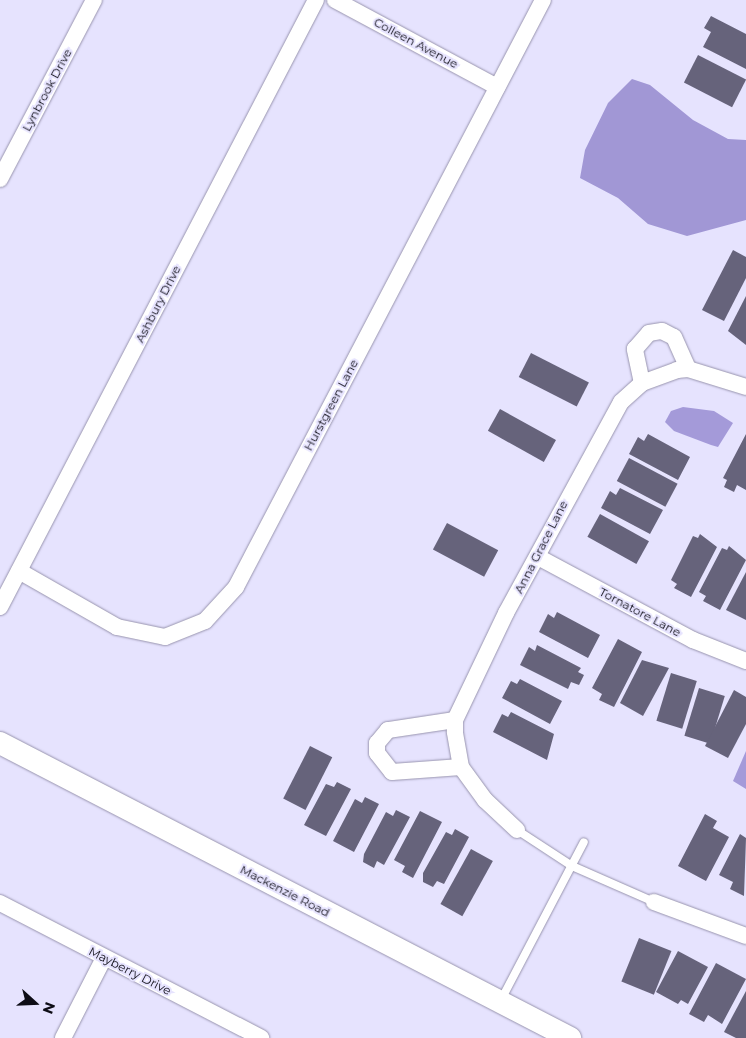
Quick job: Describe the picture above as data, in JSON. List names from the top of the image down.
{
  "streets": {
    "main road": ["Mackenzie Road"],
    "street": [
      "Colleen Avenue",
      "Lynbrook Drive",
      "Ashbury Drive",
      "Hurstgreen Lane",
      "Anna Grace Lane",
      "Tornatore Lane",
      "Mayberry Drive"
    ]
  },
  "crossings": [
    ["Colleen Avenue", "Hurstgreen Lane"],
    ["Ashbury Drive", "Hurstgreen Lane"],
    ["Anna Grace Lane", "Tornatore Lane"]
  ],
  "north": "right"
}
